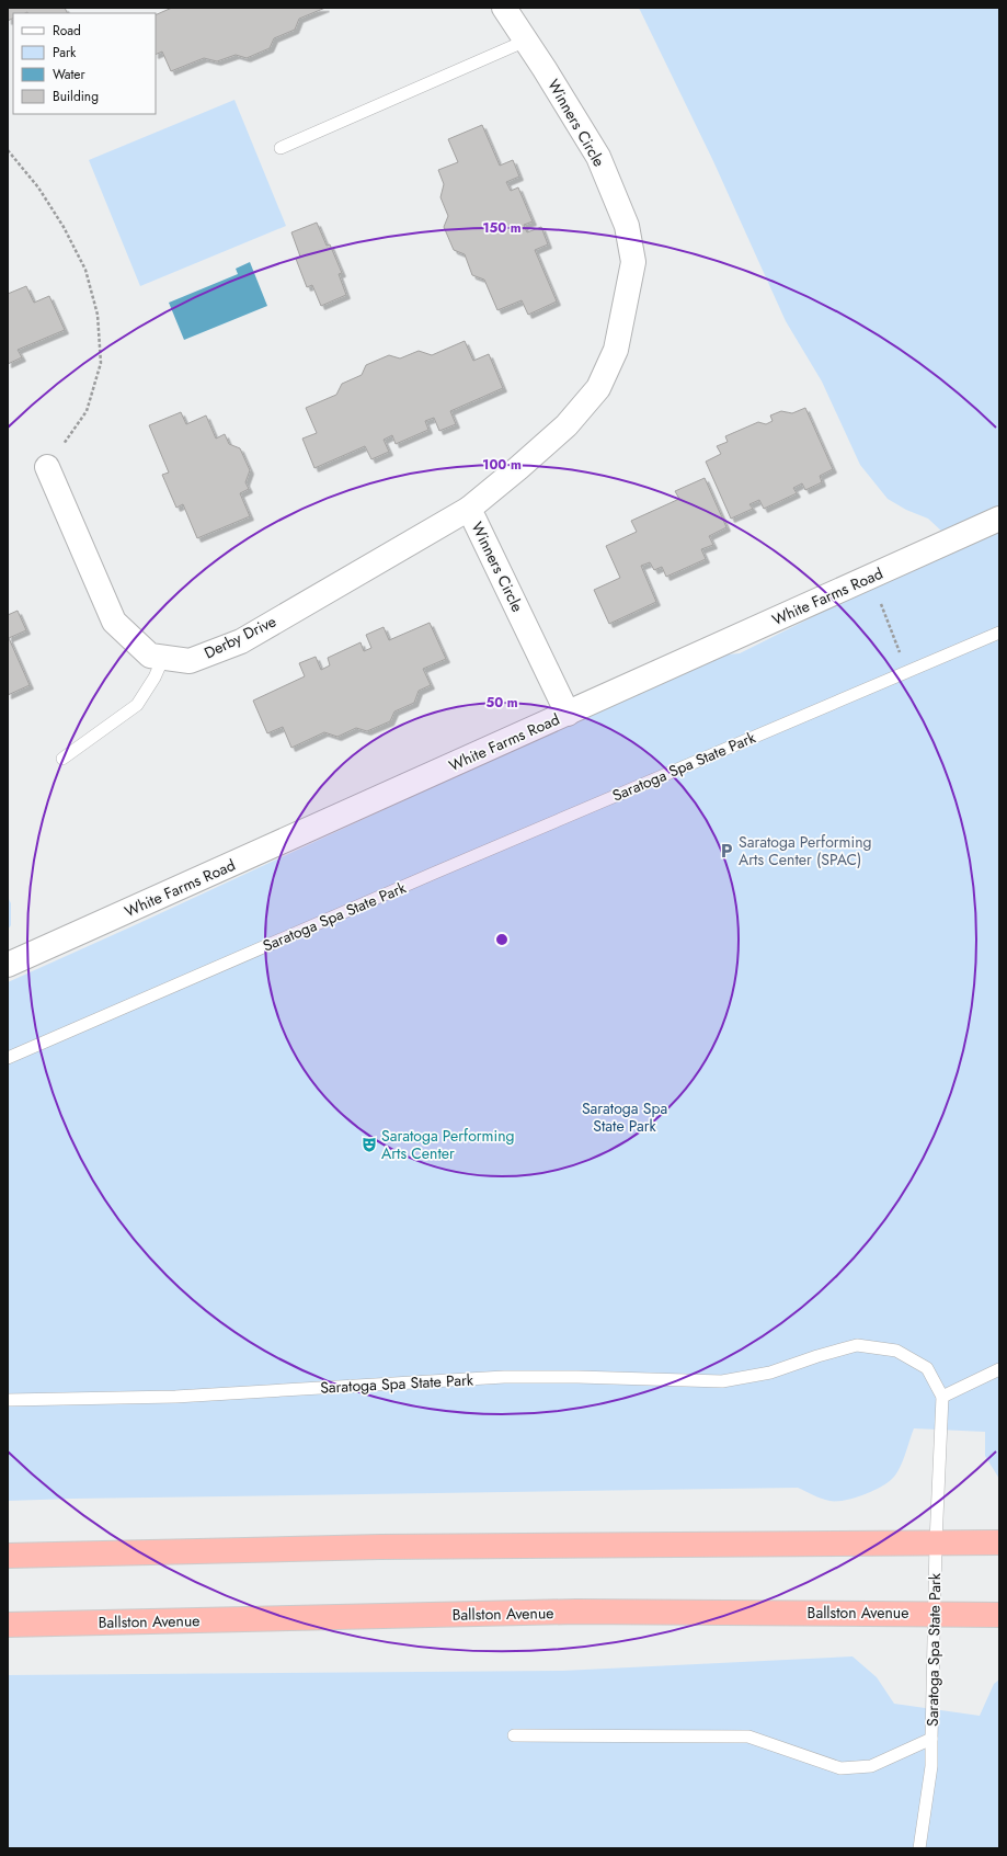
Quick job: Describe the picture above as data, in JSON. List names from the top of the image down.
{
  "streets": {
    "highway": ["Ballston Avenue"],
    "street": ["Winners Circle", "White Farms Road", "Derby Drive"],
    "lane": ["Saratoga Spa State Park"]
  },
  "crossings": [
    ["Winners Circle", "White Farms Road"],
    ["Winners Circle", "Derby Drive"],
    ["Saratoga Spa State Park", "Ballston Avenue"]
  ],
  "parks": ["Saratoga Spa State Park"],
  "places": {
    "parking": ["Saratoga Performing Arts Center (SPAC)"],
    "theatre": ["Saratoga Performing Arts Center"]
  },
  "legend": [
    "Road",
    "Park",
    "Water",
    "Building"
  ],
  "rings": ["150 m", "100 m", "50 m"]
}
